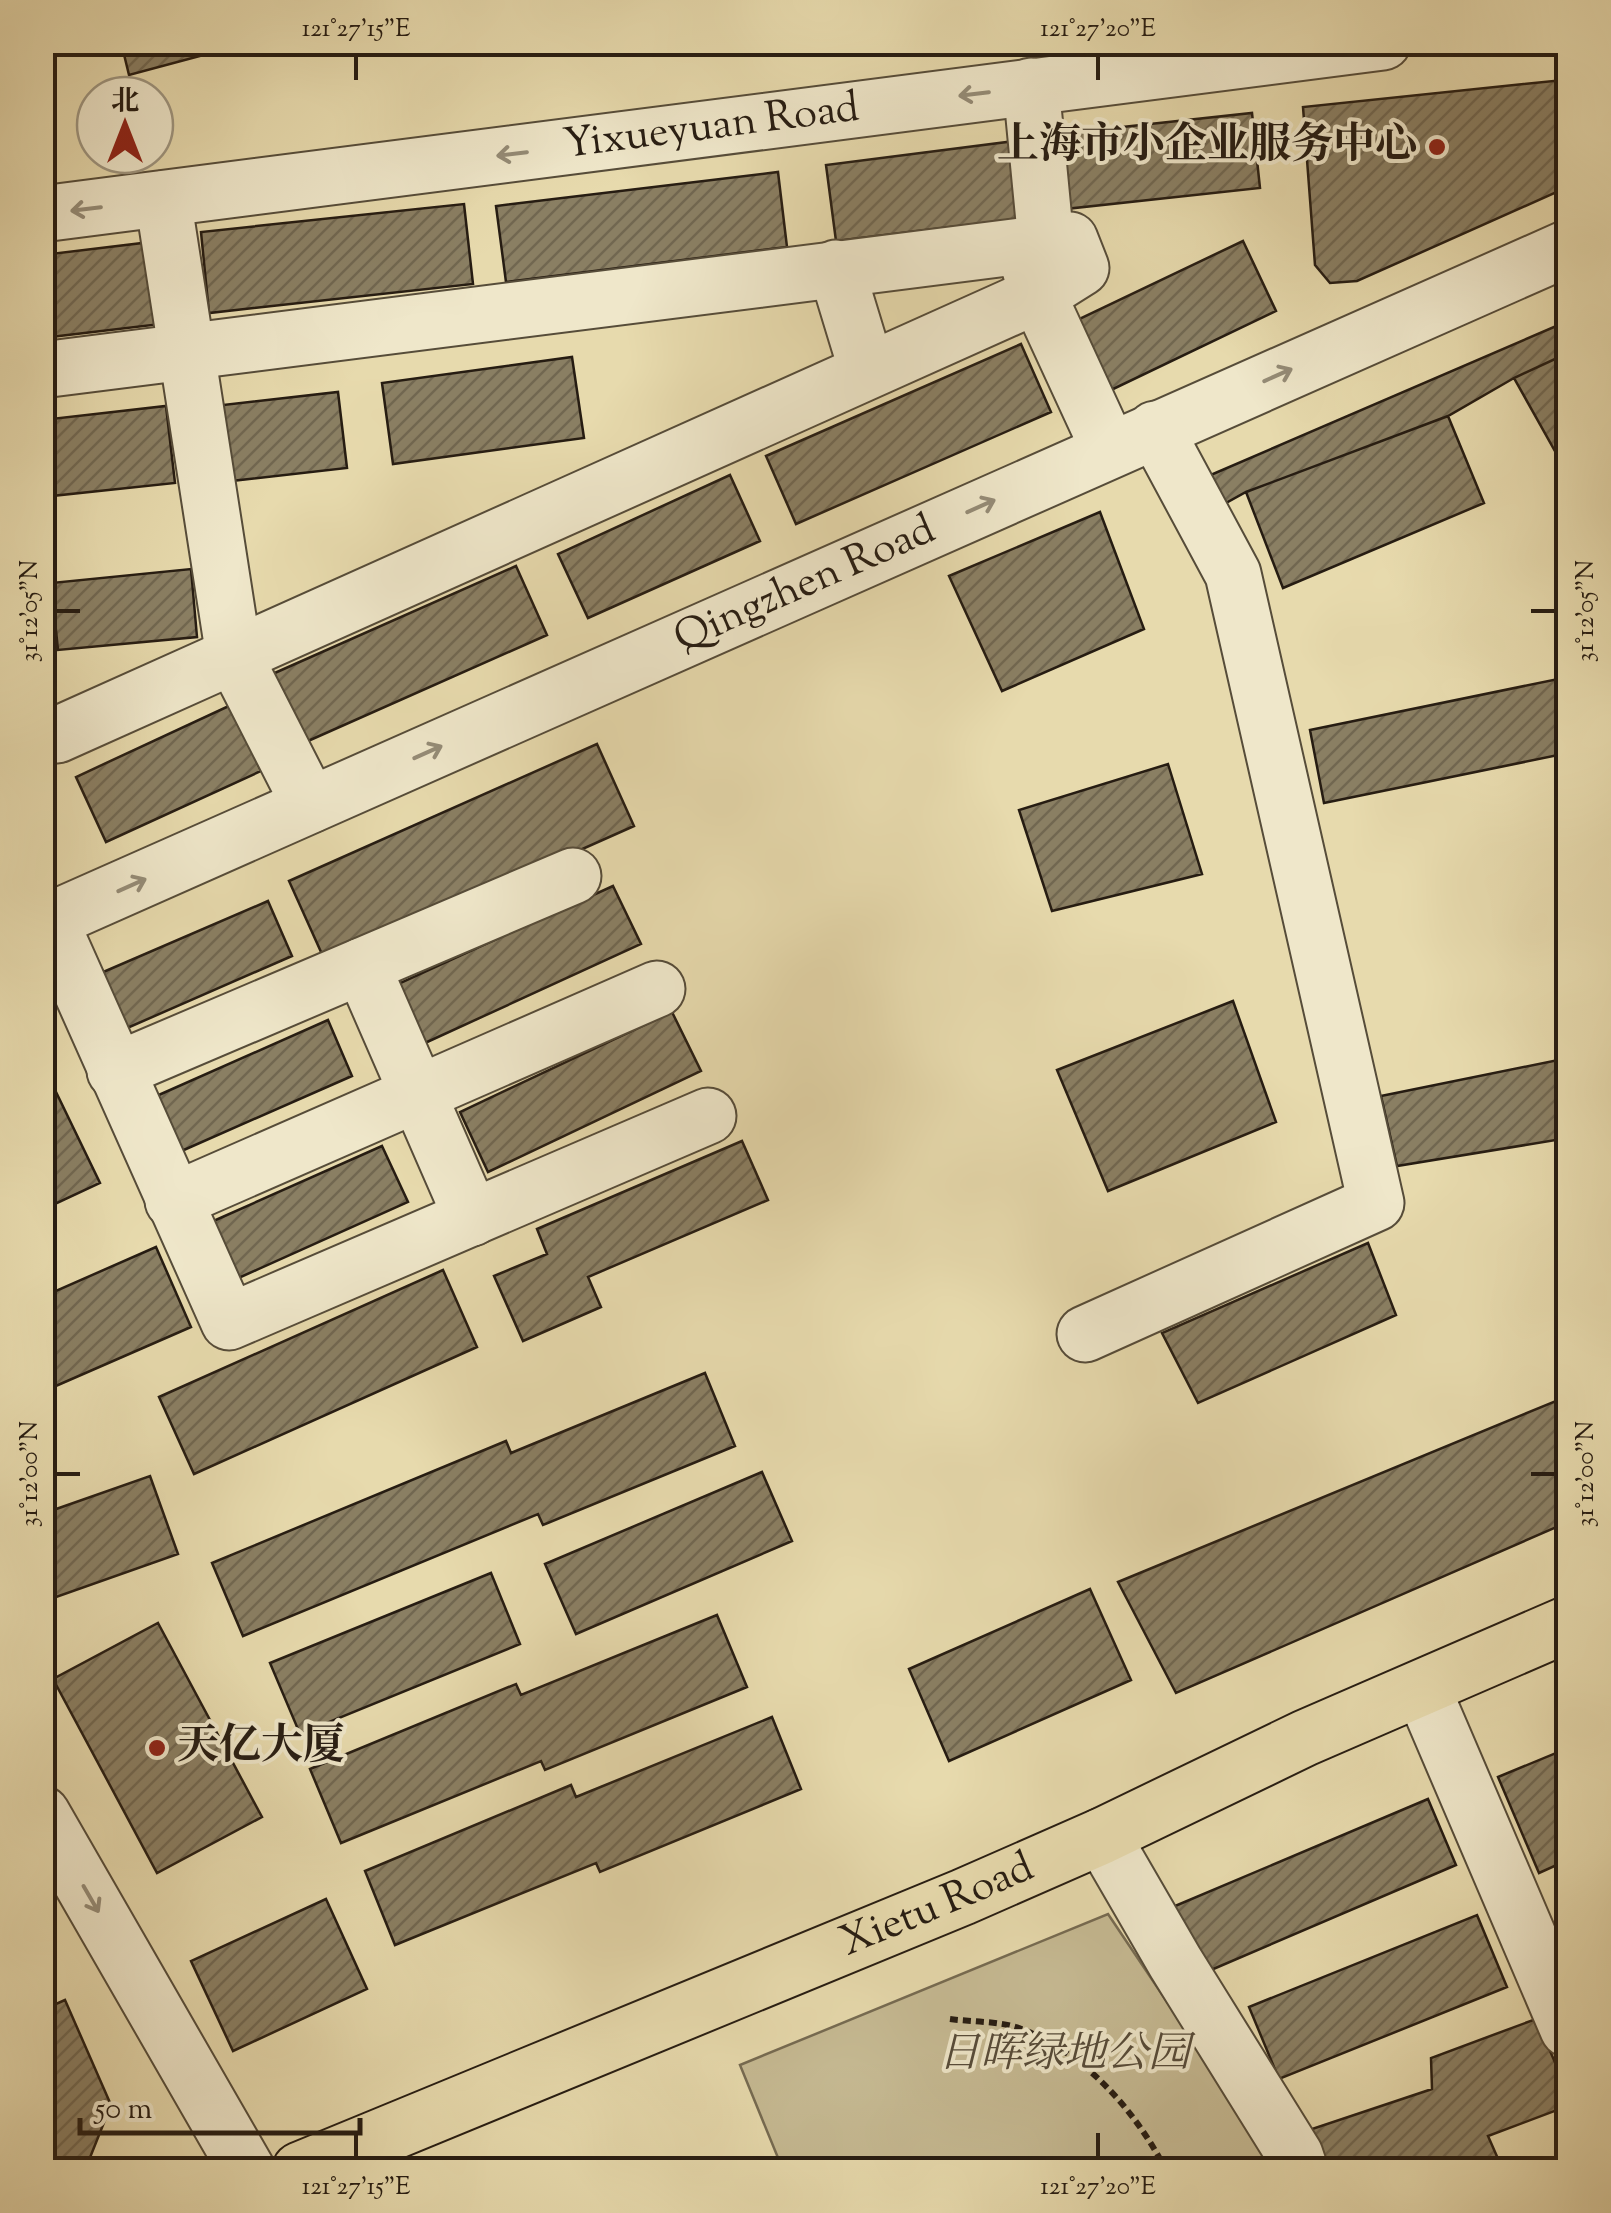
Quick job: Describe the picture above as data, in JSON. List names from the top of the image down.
{
  "streets": {
    "main road": ["Xietu Road"],
    "street": ["Yixueyuan Road", "Qingzhen Road"]
  },
  "parks": ["日晖绿地公园"],
  "places": ["上海市小企业服务中心", "天亿大厦"],
  "scale_bar": "50 m",
  "north": "top",
  "coordinates": [
    "121°27'15\"E",
    "121°27'20\"E",
    "31°12'05\"N",
    "31°12'00\"N"
  ]
}
